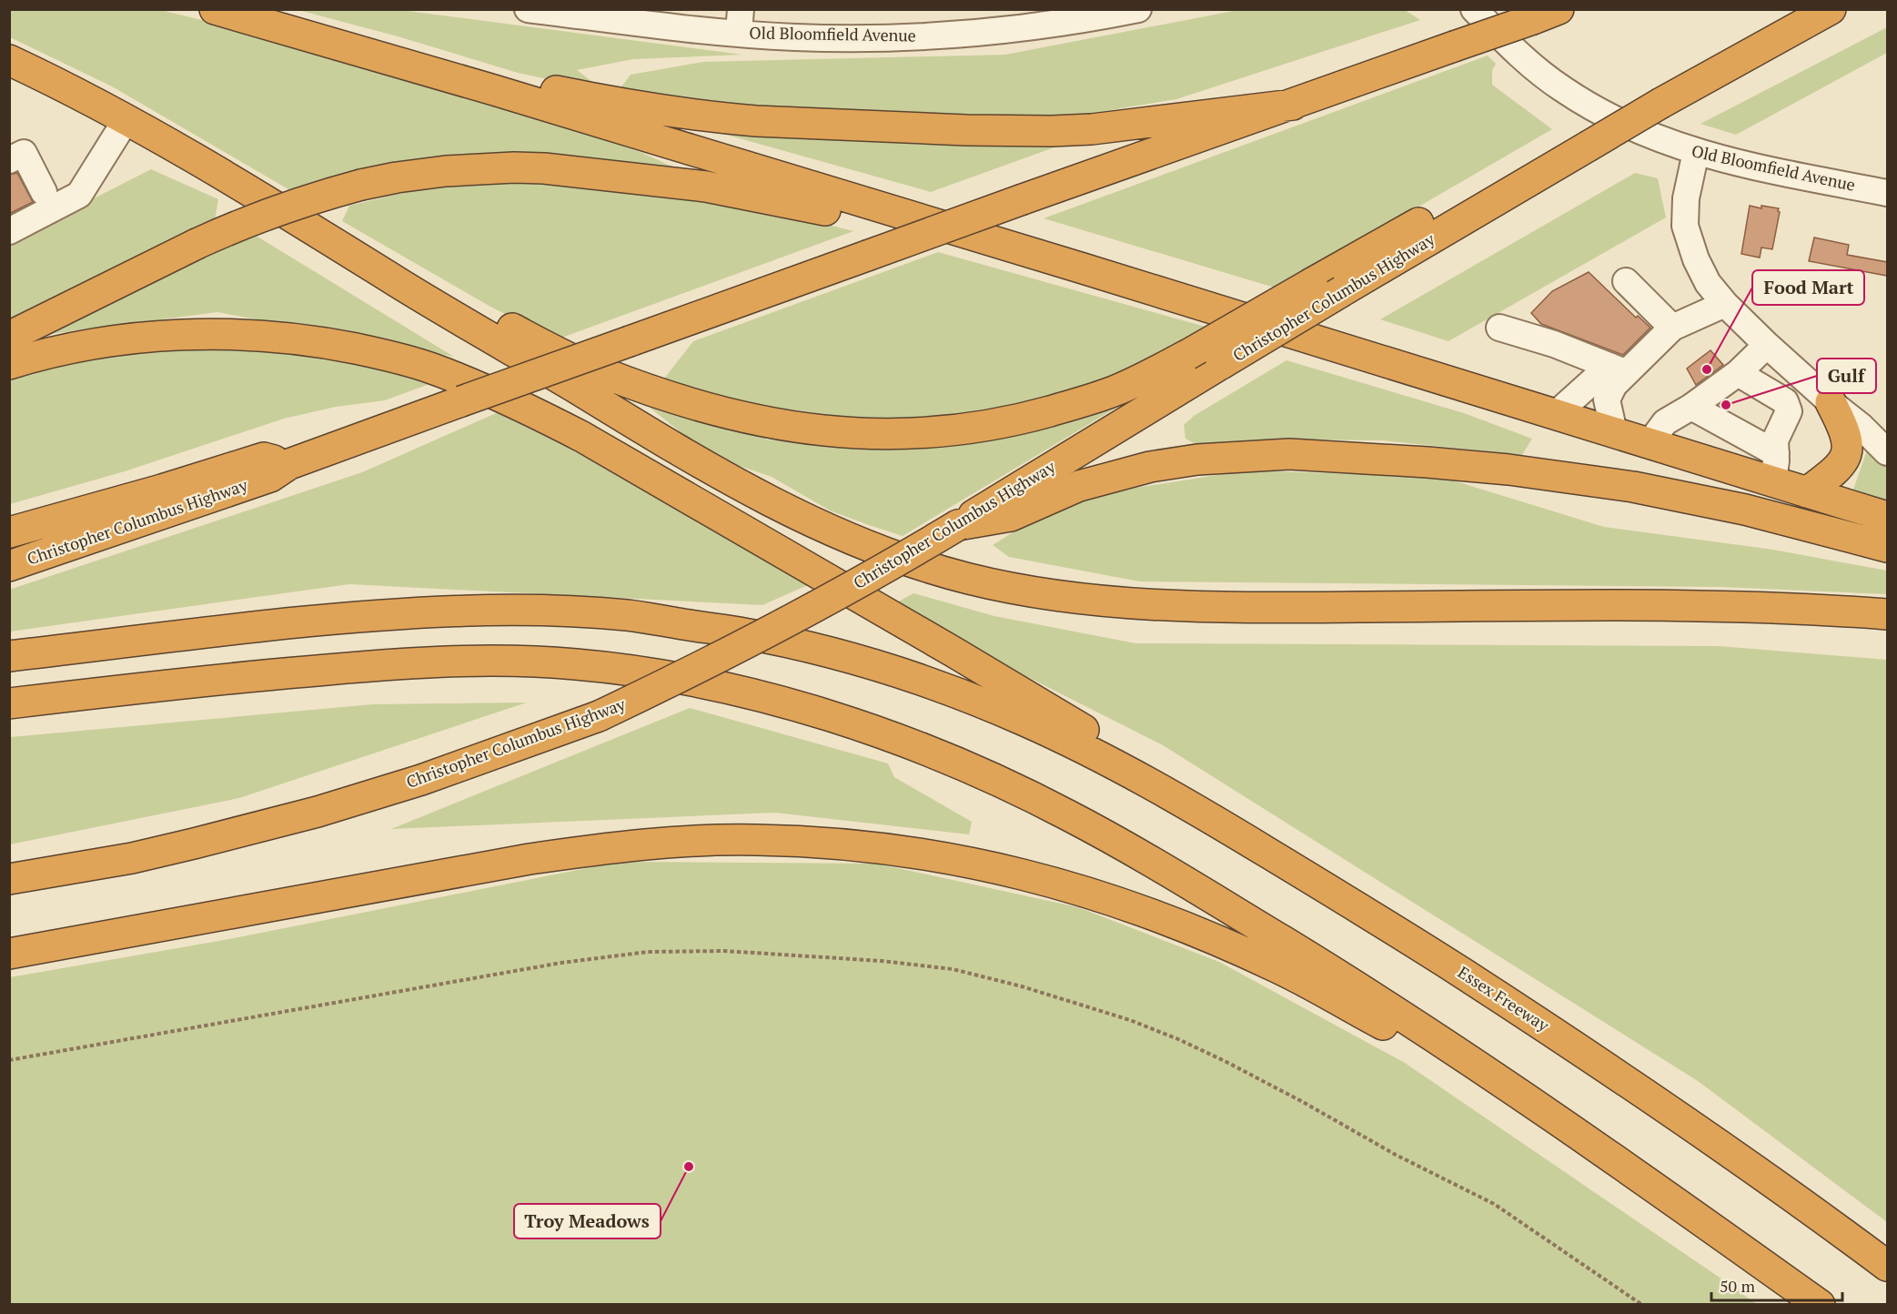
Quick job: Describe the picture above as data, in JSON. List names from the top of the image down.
{
  "streets": {
    "highway": ["Christopher Columbus Highway", "Essex Freeway"],
    "street": ["Old Bloomfield Avenue"]
  },
  "places": ["Food Mart", "Gulf", "Troy Meadows"],
  "scale_bar": "50 m"
}
